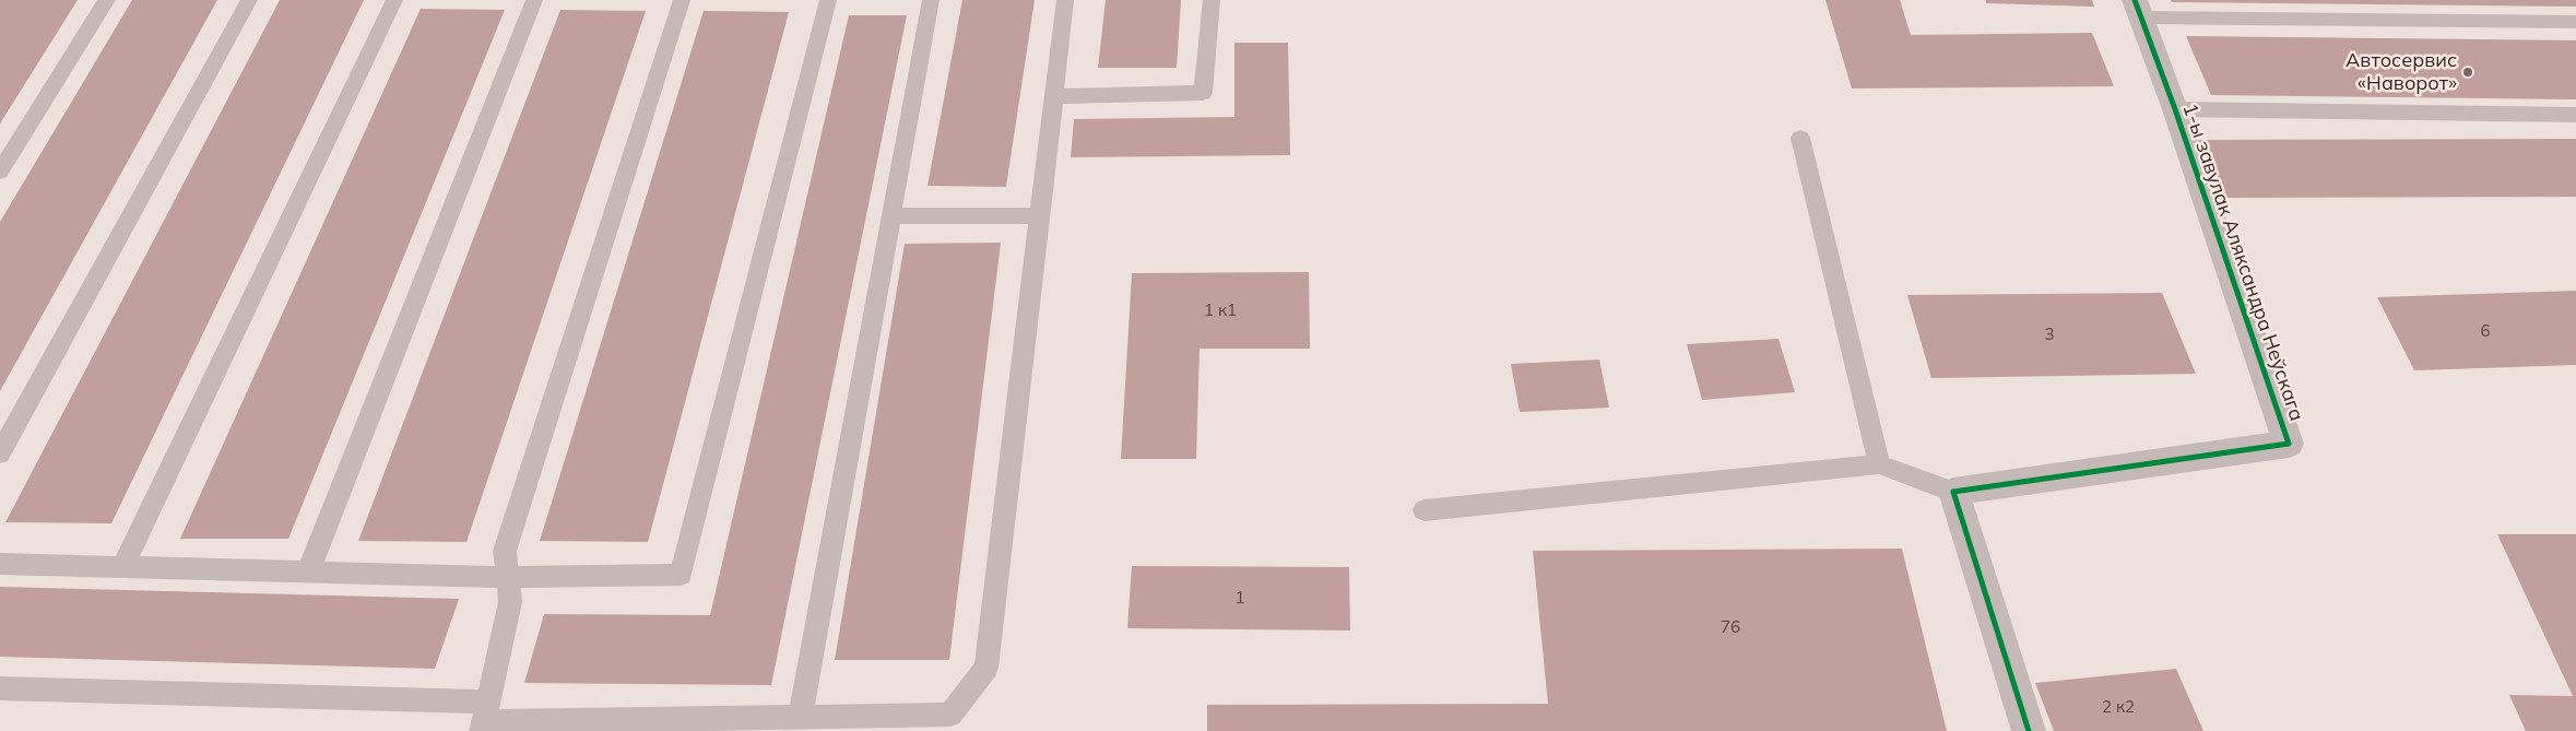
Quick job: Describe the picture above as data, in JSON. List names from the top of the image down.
{
  "streets": {
    "street": ["1-ы завулак Аляксандра Неўскага"]
  },
  "places": ["Автосервис «Наворот»"],
  "house_numbers": [
    "1 к1",
    "6",
    "3",
    "1",
    "76",
    "2 к2"
  ]
}
